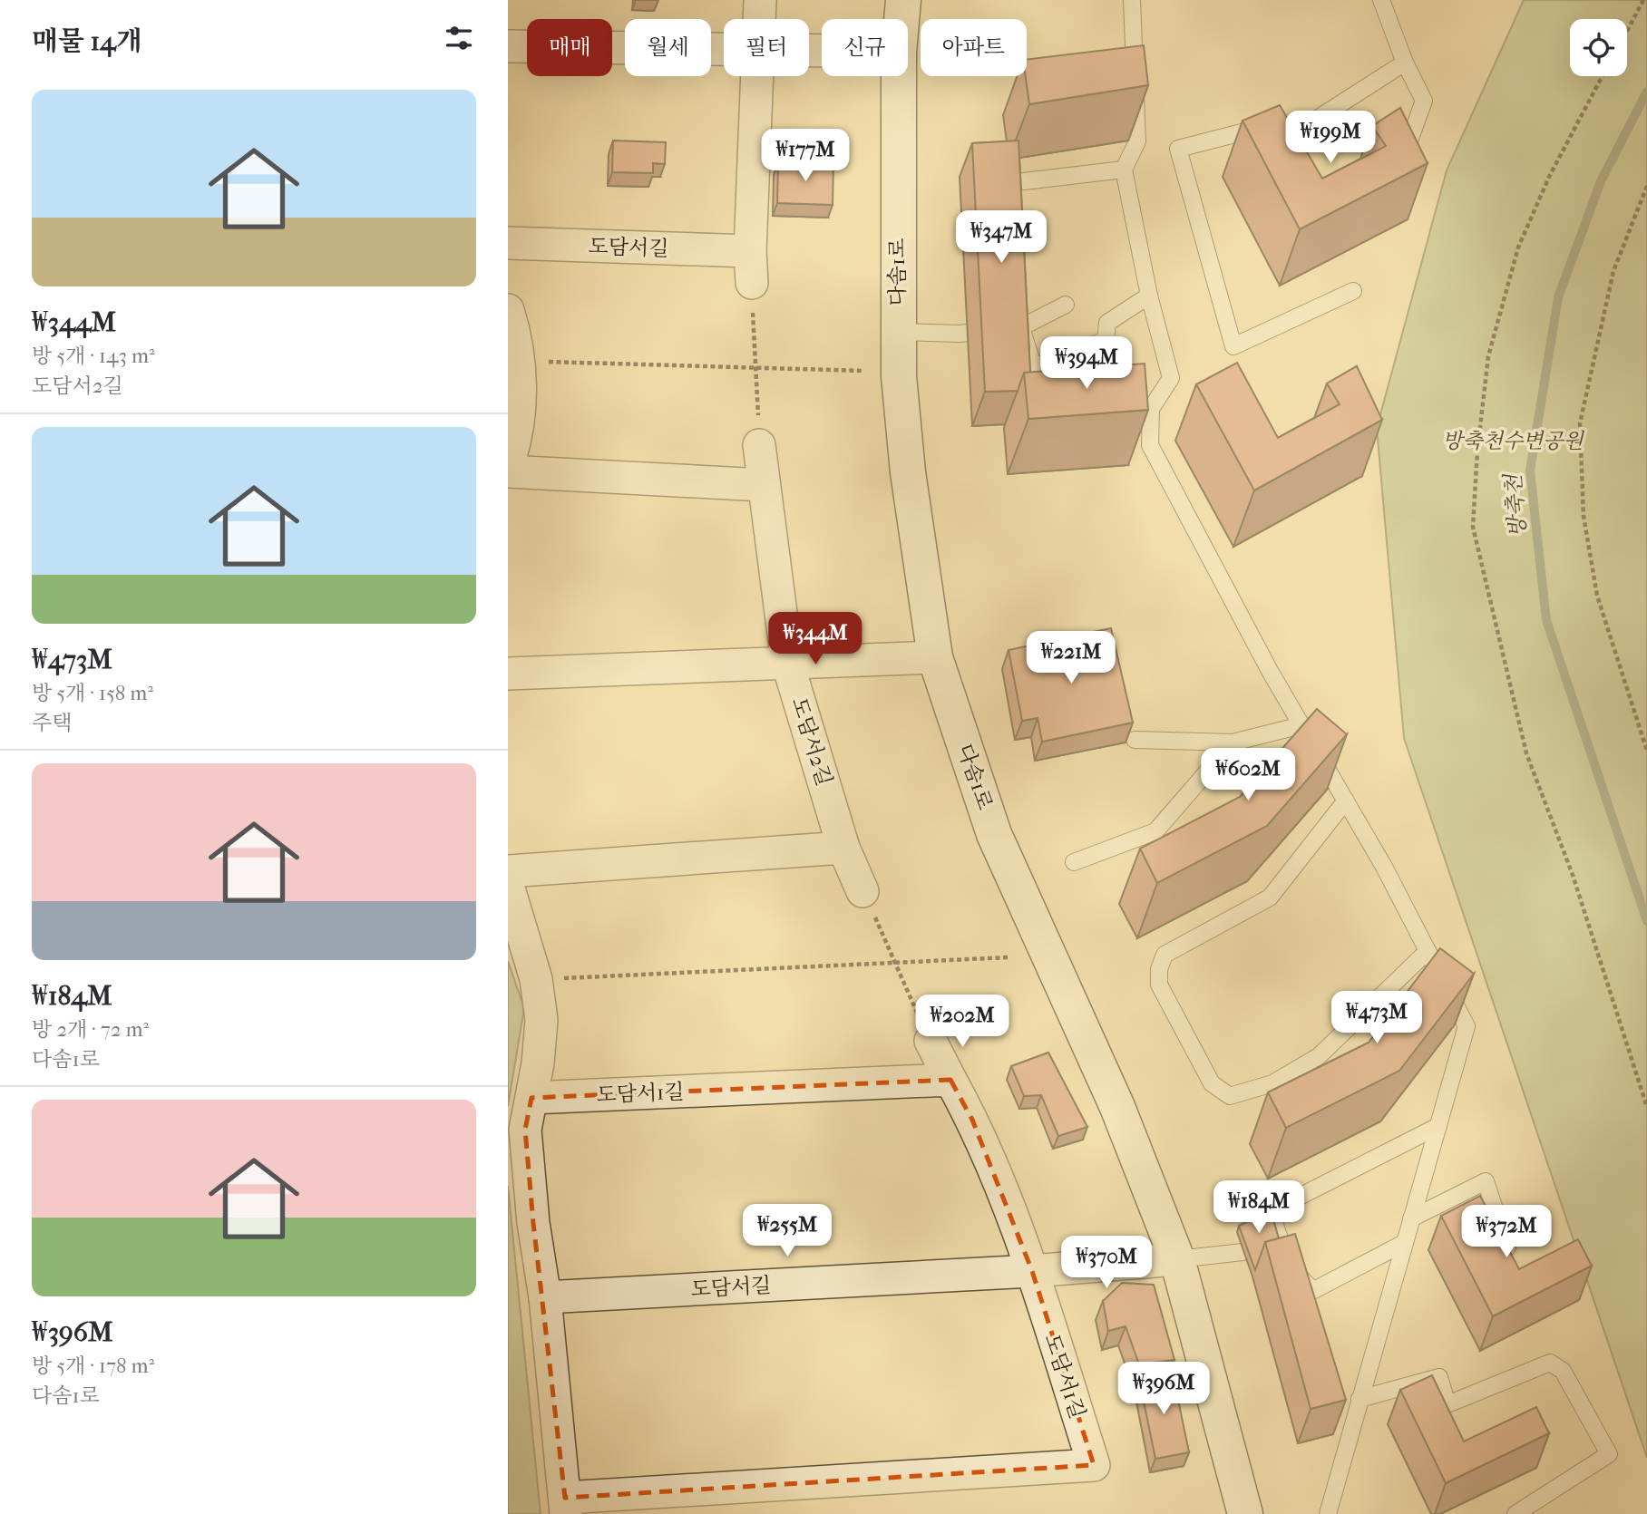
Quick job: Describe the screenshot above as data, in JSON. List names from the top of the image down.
{
  "streets": {
    "street": [
      "도담서길",
      "다솜1로",
      "도담서2길",
      "도담서1길"
    ]
  },
  "crossings": [
    ["도담서길", "다솜1로"],
    ["도담서길", "도담서1길"]
  ],
  "water": ["방축천"],
  "parks": ["방축천수변공원"],
  "page": {
    "heading": "매물 14개",
    "chip": [
      "매매",
      "월세",
      "필터",
      "신규",
      "아파트"
    ],
    "list": [
      {
        "name": "₩344M",
        "note": "방 5개 · 143 m² · 도담서2길"
      },
      {
        "name": "₩473M",
        "note": "방 5개 · 158 m² · 주택"
      },
      {
        "name": "₩184M",
        "note": "방 2개 · 72 m² · 다솜1로"
      },
      {
        "name": "₩396M",
        "note": "방 5개 · 178 m² · 다솜1로"
      }
    ],
    "price": [
      "₩199M",
      "₩177M",
      "₩347M",
      "₩394M",
      "₩344M",
      "₩221M",
      "₩602M",
      "₩473M",
      "₩202M",
      "₩184M",
      "₩255M",
      "₩372M",
      "₩370M",
      "₩396M"
    ]
  }
}
